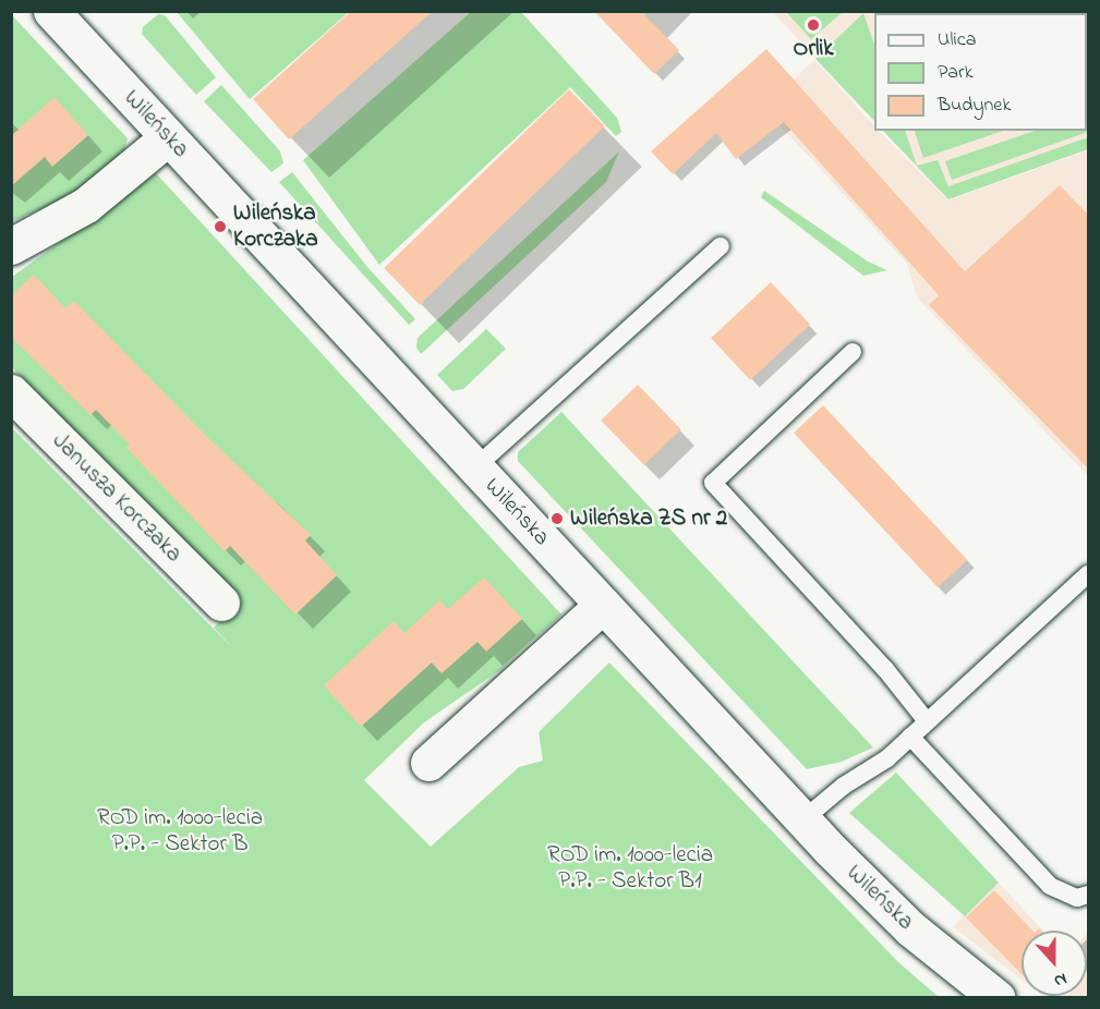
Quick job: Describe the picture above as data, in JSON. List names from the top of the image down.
{
  "streets": {
    "street": ["Wileńska", "Janusza Korczaka"]
  },
  "parks": ["ROD im. 1000-lecia P.P. - Sektor B", "ROD im. 1000-lecia P.P. - Sektor B1"],
  "places": ["Orlik", "Wileńska Korczaka", "Wileńska ZS nr 2"],
  "legend": ["Ulica", "Park", "Budynek"],
  "north": "bottom"
}
